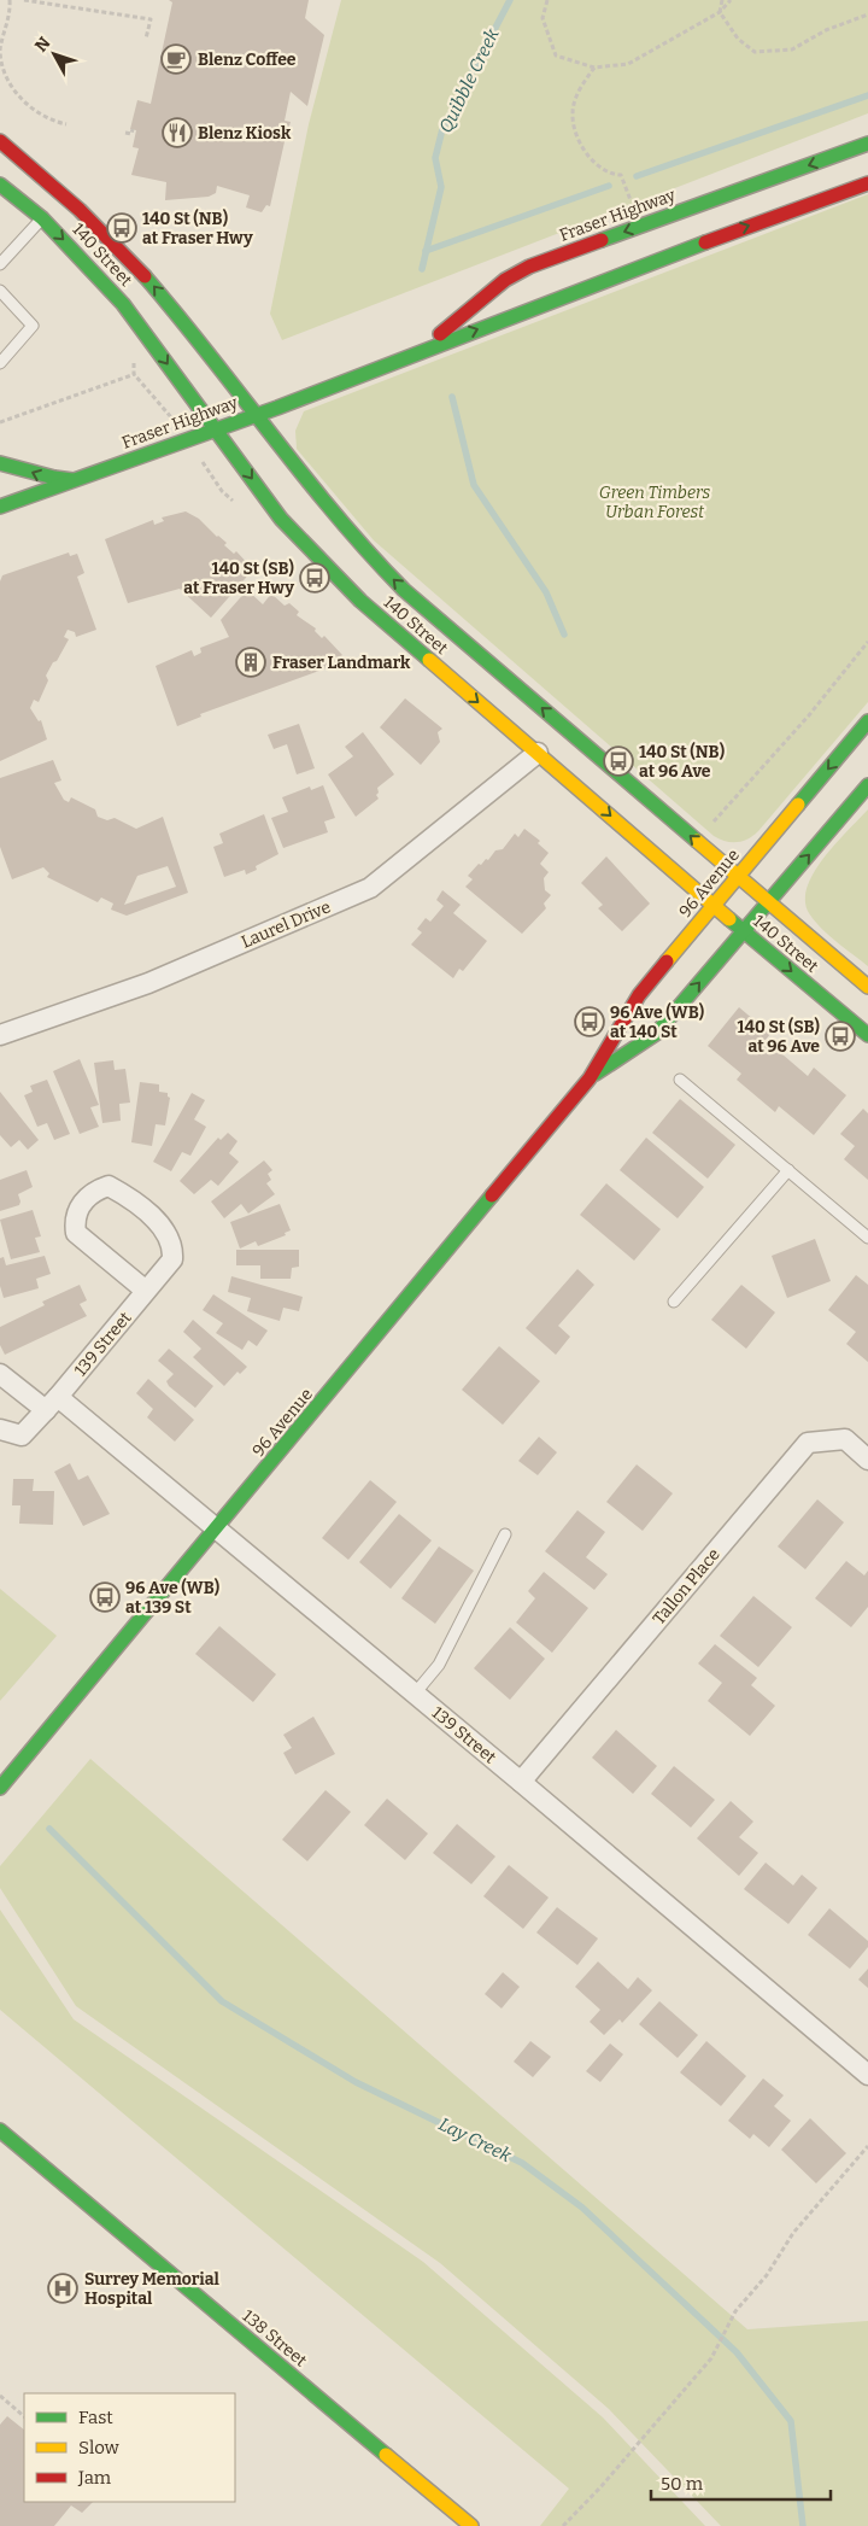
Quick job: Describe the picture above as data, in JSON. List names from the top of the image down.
{
  "streets": {
    "main road": [
      "Fraser Highway",
      "140 Street",
      "96 Avenue",
      "138 Street"
    ],
    "street": ["Laurel Drive", "139 Street", "Tallon Place"]
  },
  "crossings": [
    ["Fraser Highway", "140 Street"],
    ["140 Street", "96 Avenue"],
    ["140 Street", "Laurel Drive"],
    ["96 Avenue", "139 Street"],
    ["139 Street", "Tallon Place"]
  ],
  "water": ["Quibble Creek", "Lay Creek"],
  "parks": ["Green Timbers Urban Forest"],
  "places": {
    "cafe": ["Blenz Coffee"],
    "restaurant": ["Blenz Kiosk"],
    "bus stop": [
      "140 St (NB) at Fraser Hwy",
      "140 St (SB) at Fraser Hwy",
      "140 St (NB) at 96 Ave",
      "96 Ave (WB) at 140 St",
      "140 St (SB) at 96 Ave",
      "96 Ave (WB) at 139 St"
    ],
    "building": ["Fraser Landmark"],
    "hospital": ["Surrey Memorial Hospital"]
  },
  "legend": ["Fast", "Slow", "Jam"],
  "scale_bar": "50 m",
  "north": "top left"
}
